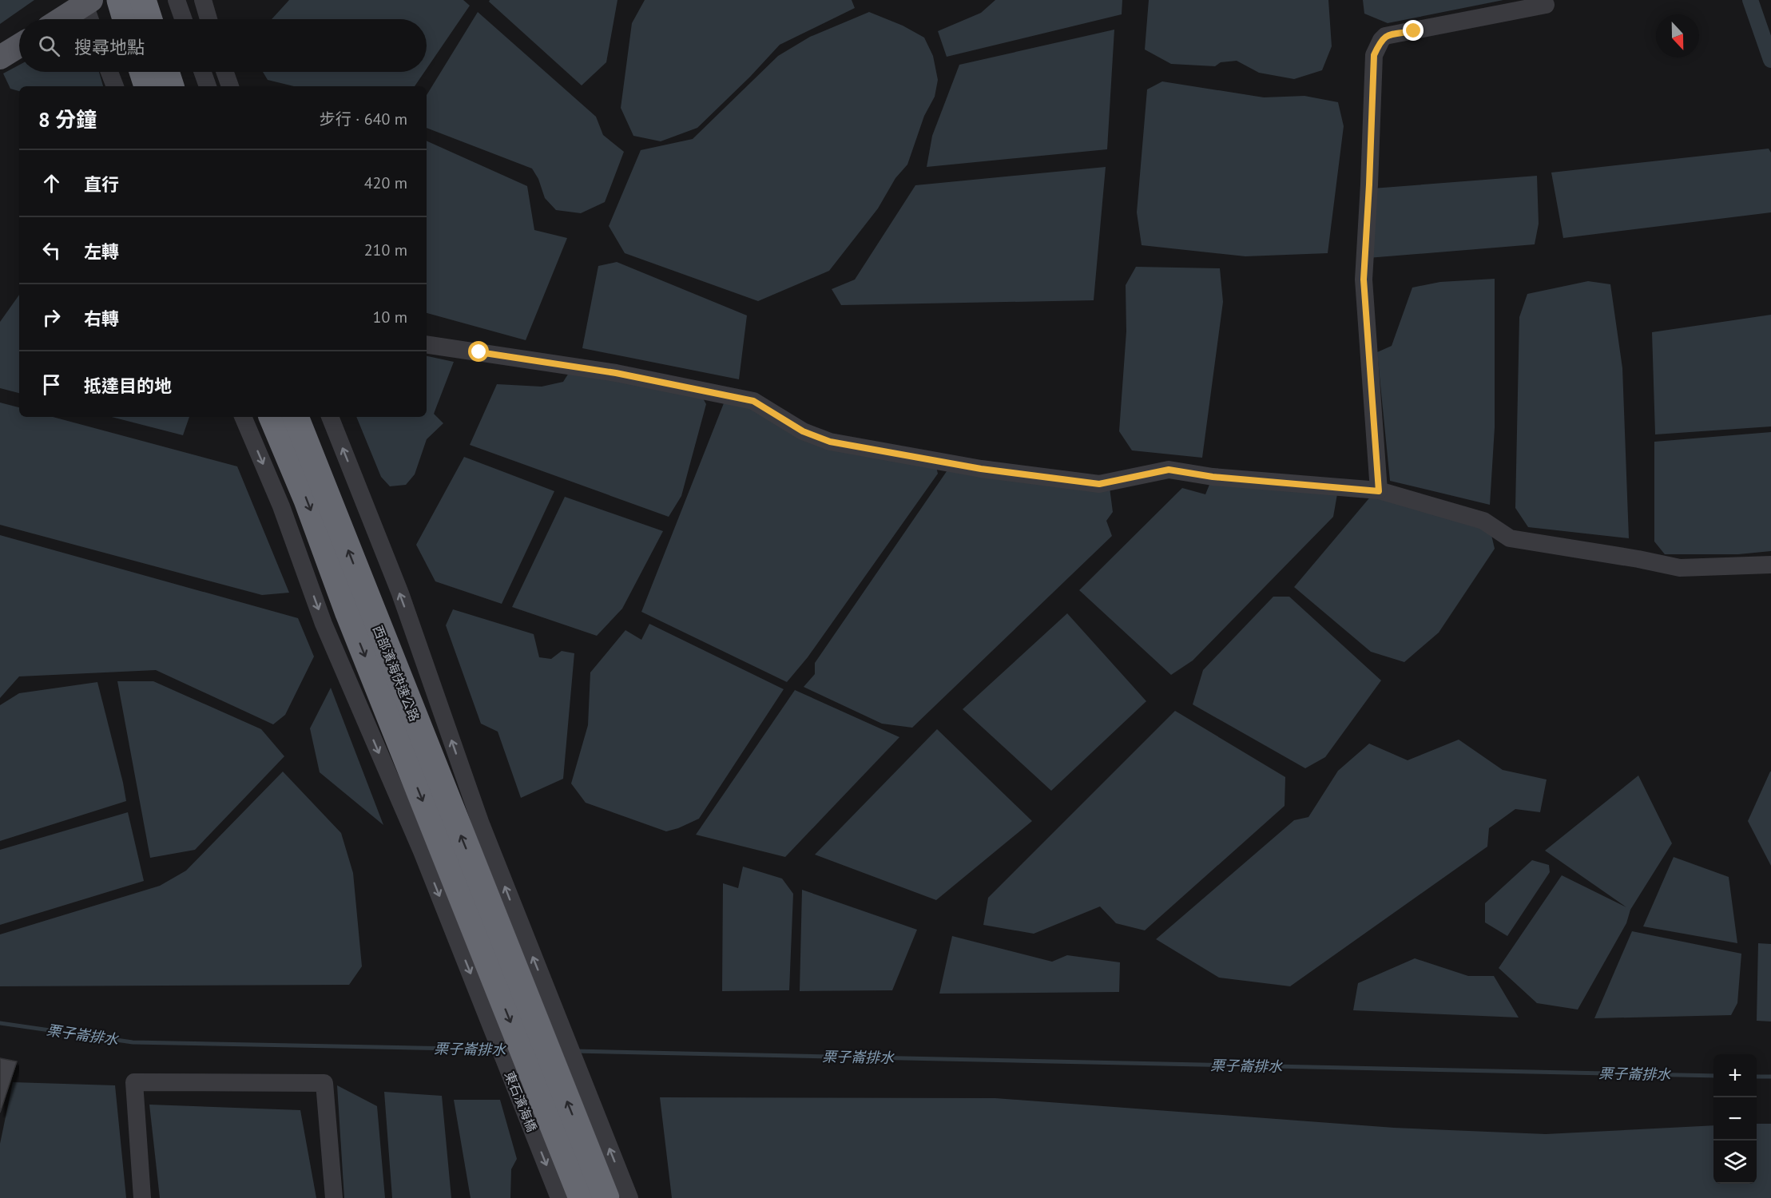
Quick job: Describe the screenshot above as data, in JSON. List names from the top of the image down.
{
  "streets": {
    "highway": ["西部濱海快速公路", "東石濱海橋"]
  },
  "crossings": [
    ["西部濱海快速公路", "東石濱海橋"]
  ],
  "water": ["栗子崙排水"],
  "north": "bottom",
  "page": {
    "search": "搜尋地點",
    "heading": ["8 分鐘", "步行 · 640 m"],
    "list": [
      ["直行", "420 m"],
      ["左轉", "210 m"],
      ["右轉", "10 m"],
      "抵達目的地"
    ],
    "map_buttons": ["+", "−"]
  }
}
